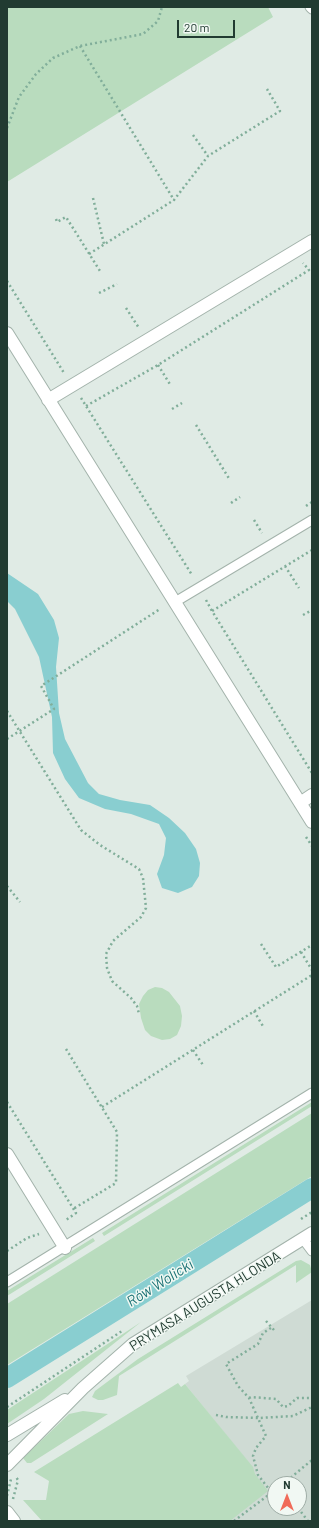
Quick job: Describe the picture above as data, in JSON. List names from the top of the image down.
{
  "streets": {
    "street": ["PRYMASA AUGUSTA HLONDA"]
  },
  "water": ["Rów Wolicki"],
  "scale_bar": "20 m",
  "north": "top"
}
